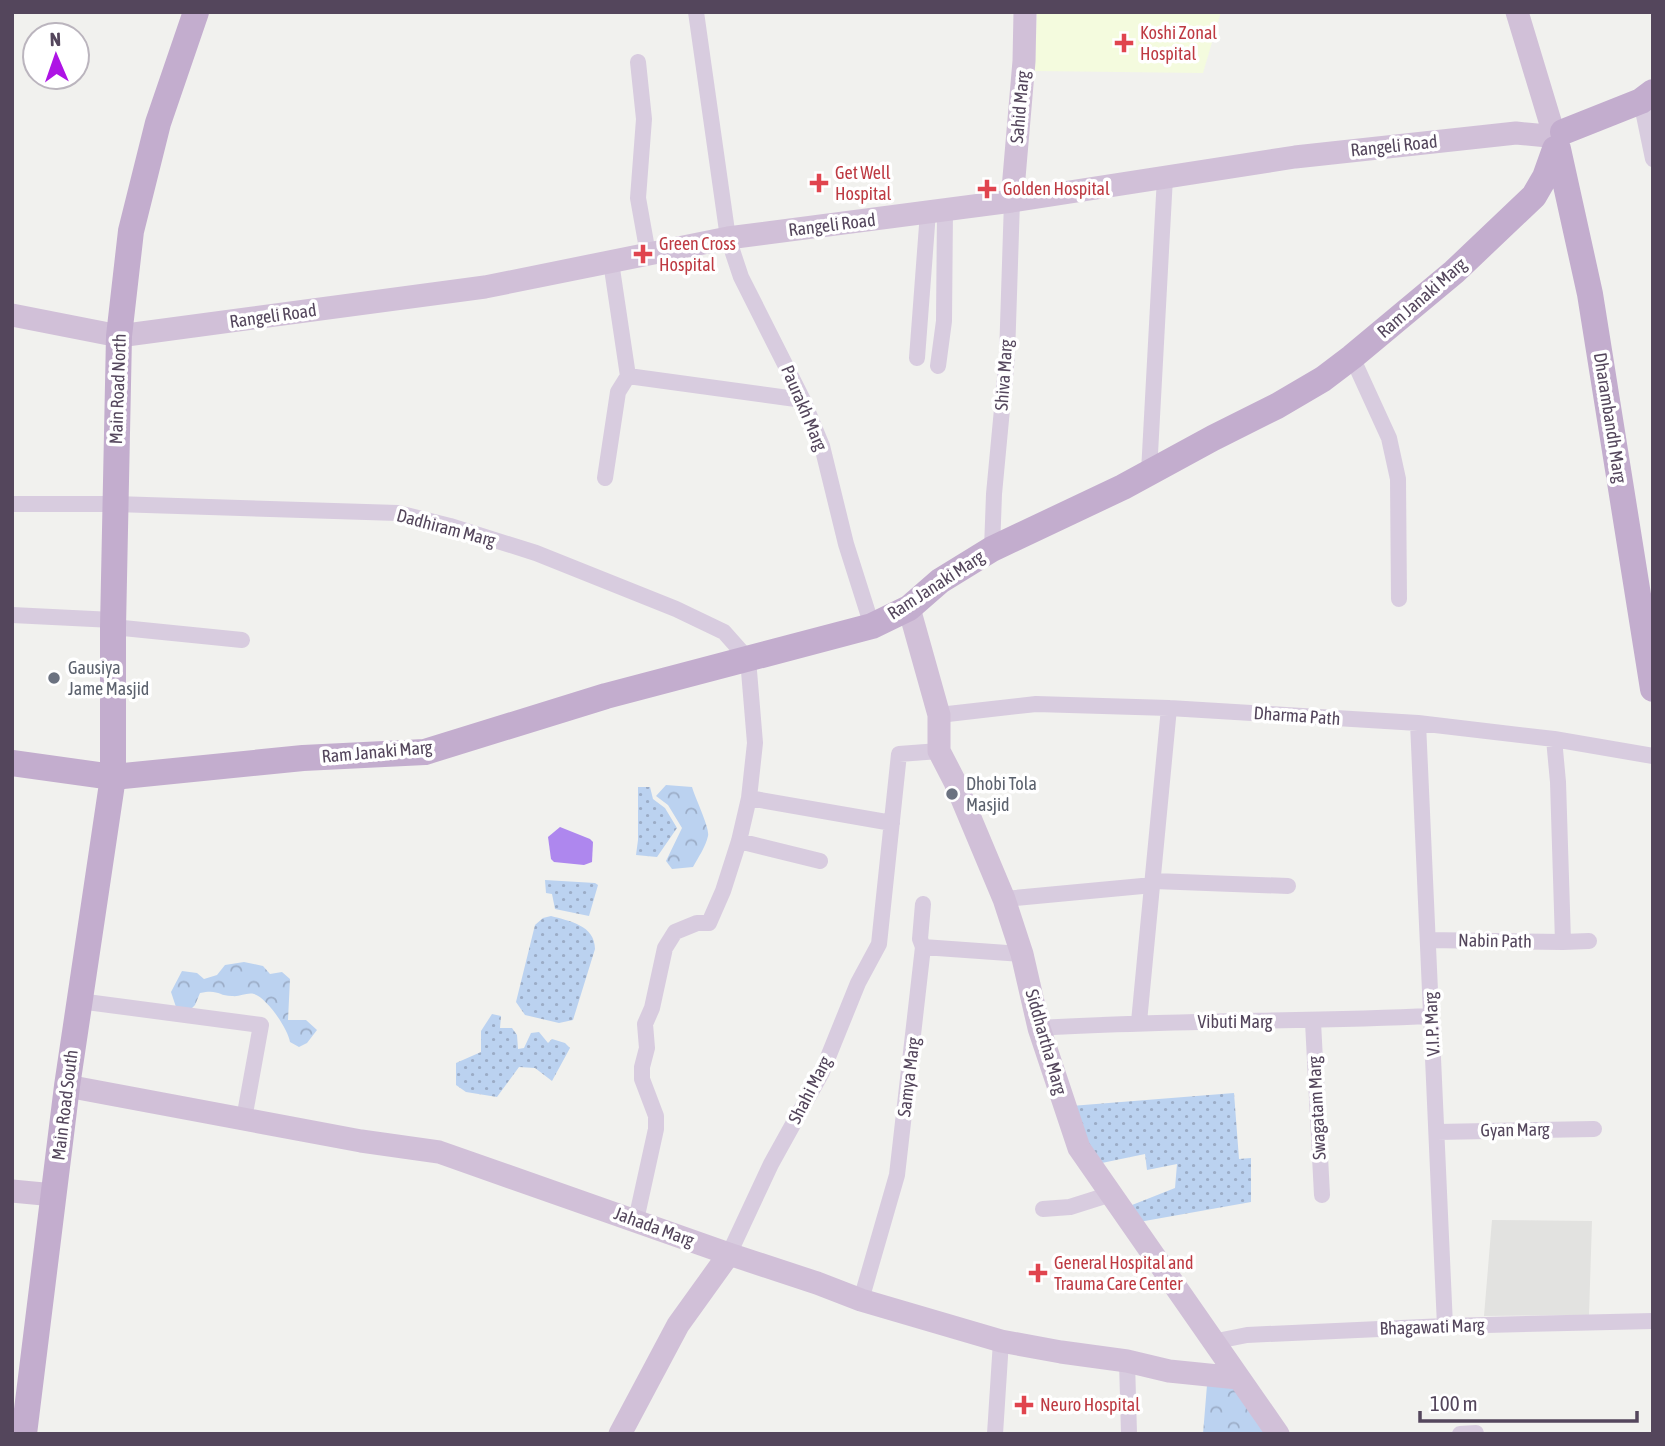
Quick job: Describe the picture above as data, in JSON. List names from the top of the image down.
{
  "streets": {
    "main road": [
      "Ram Janaki Marg",
      "Main Road North",
      "Dharambandh Marg",
      "Main Road South"
    ],
    "street": [
      "Sahid Marg",
      "Rangeli Road",
      "Shiva Marg",
      "Paurakh Marg",
      "Dadhiram Marg",
      "Dharma Path",
      "Nabin Path",
      "Vibuti Marg",
      "V.I.P. Marg",
      "Siddhartha Marg",
      "Samya Marg",
      "Shahi Marg",
      "Swagatam Marg",
      "Gyan Marg",
      "Jahada Marg",
      "Bhagawati Marg"
    ]
  },
  "crossings": [
    ["Sahid Marg", "Rangeli Road"],
    ["Sahid Marg", "Shiva Marg"],
    ["Rangeli Road", "Ram Janaki Marg"],
    ["Rangeli Road", "Shiva Marg"],
    ["Rangeli Road", "Main Road North"],
    ["Rangeli Road", "Paurakh Marg"],
    ["Rangeli Road", "Dharambandh Marg"],
    ["Ram Janaki Marg", "Shiva Marg"],
    ["Ram Janaki Marg", "Main Road North"],
    ["Ram Janaki Marg", "Paurakh Marg"],
    ["Ram Janaki Marg", "Dharambandh Marg"],
    ["Ram Janaki Marg", "Dadhiram Marg"],
    ["Ram Janaki Marg", "Siddhartha Marg"],
    ["Ram Janaki Marg", "Main Road South"],
    ["Main Road North", "Dadhiram Marg"],
    ["Main Road North", "Main Road South"],
    ["Dharma Path", "V.I.P. Marg"],
    ["Dharma Path", "Siddhartha Marg"],
    ["Nabin Path", "V.I.P. Marg"],
    ["Vibuti Marg", "V.I.P. Marg"],
    ["Vibuti Marg", "Siddhartha Marg"],
    ["Vibuti Marg", "Swagatam Marg"],
    ["V.I.P. Marg", "Gyan Marg"],
    ["V.I.P. Marg", "Bhagawati Marg"],
    ["Siddhartha Marg", "Shahi Marg"],
    ["Siddhartha Marg", "Jahada Marg"],
    ["Siddhartha Marg", "Bhagawati Marg"],
    ["Samya Marg", "Jahada Marg"],
    ["Shahi Marg", "Jahada Marg"],
    ["Main Road South", "Jahada Marg"]
  ],
  "places": {
    "health": [
      "Koshi Zonal Hospital",
      "Get Well Hospital",
      "Golden Hospital",
      "Green Cross Hospital",
      "General Hospital and Trauma Care Center",
      "Neuro Hospital"
    ],
    "other": ["Gausiya Jame Masjid", "Dhobi Tola Masjid"]
  },
  "scale_bar": "100 m",
  "north": "top"
}
